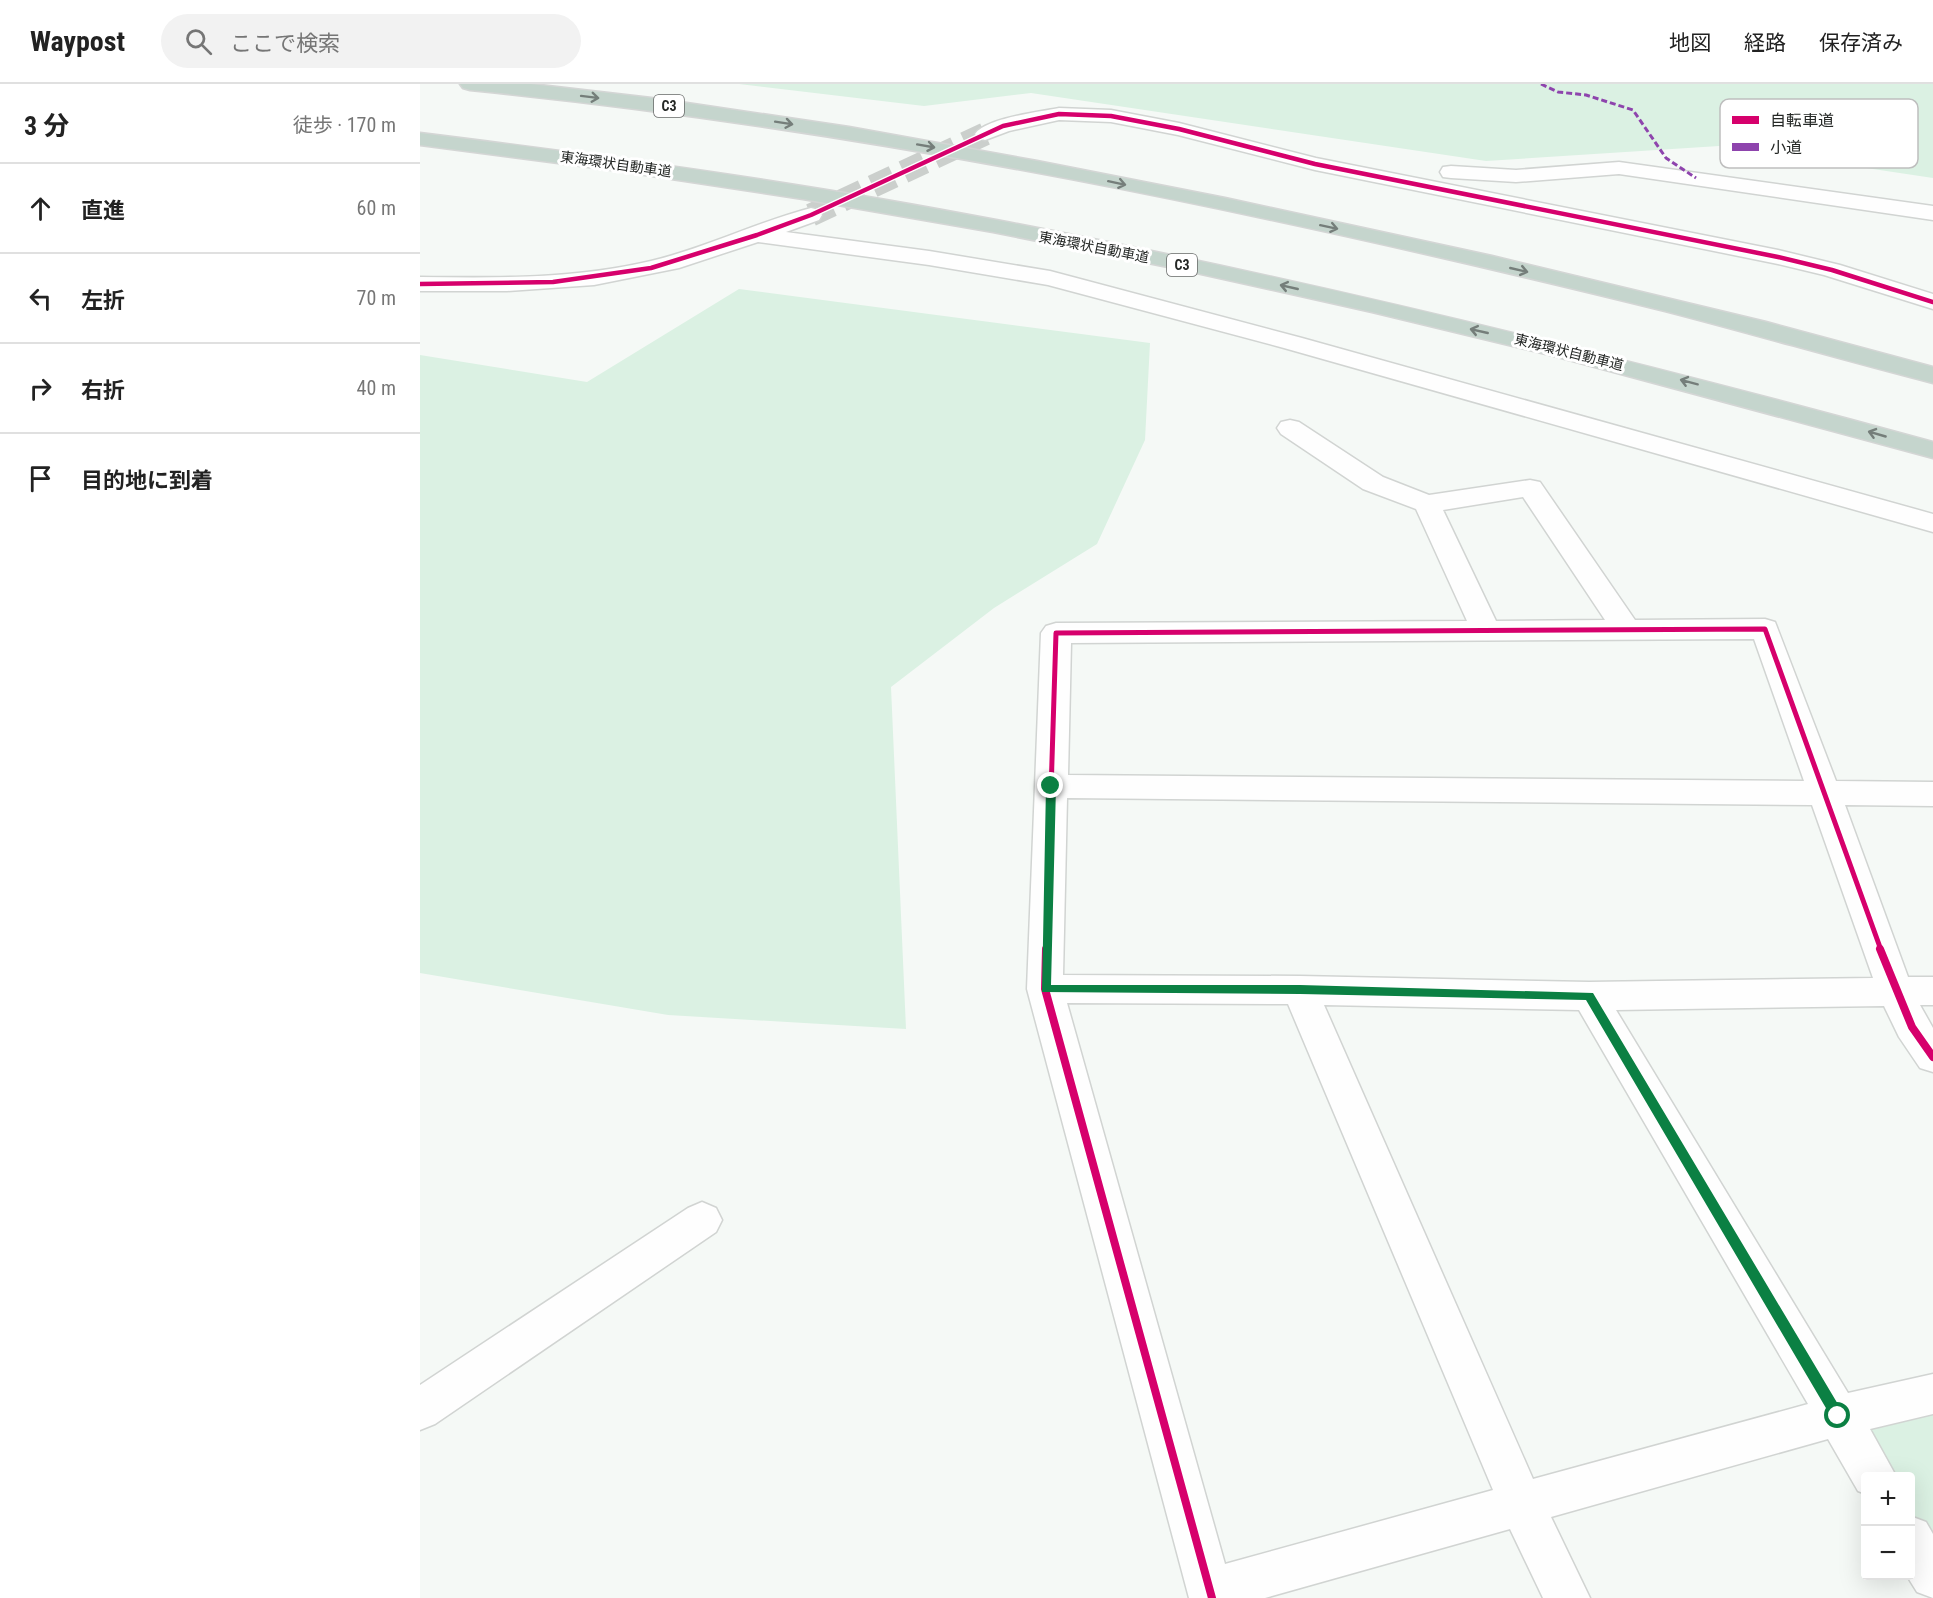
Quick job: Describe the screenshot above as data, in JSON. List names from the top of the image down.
{
  "streets": {
    "highway": ["C3", "東海環状自動車道"]
  },
  "legend": ["自転車道", "小道"],
  "page": {
    "header": "Waypost",
    "search": "ここで検索",
    "nav": ["地図", "経路", "保存済み"],
    "heading": ["3 分", "徒歩 · 170 m"],
    "list": [
      ["直進", "60 m"],
      ["左折", "70 m"],
      ["右折", "40 m"],
      "目的地に到着"
    ],
    "map_buttons": ["+", "−"]
  }
}
